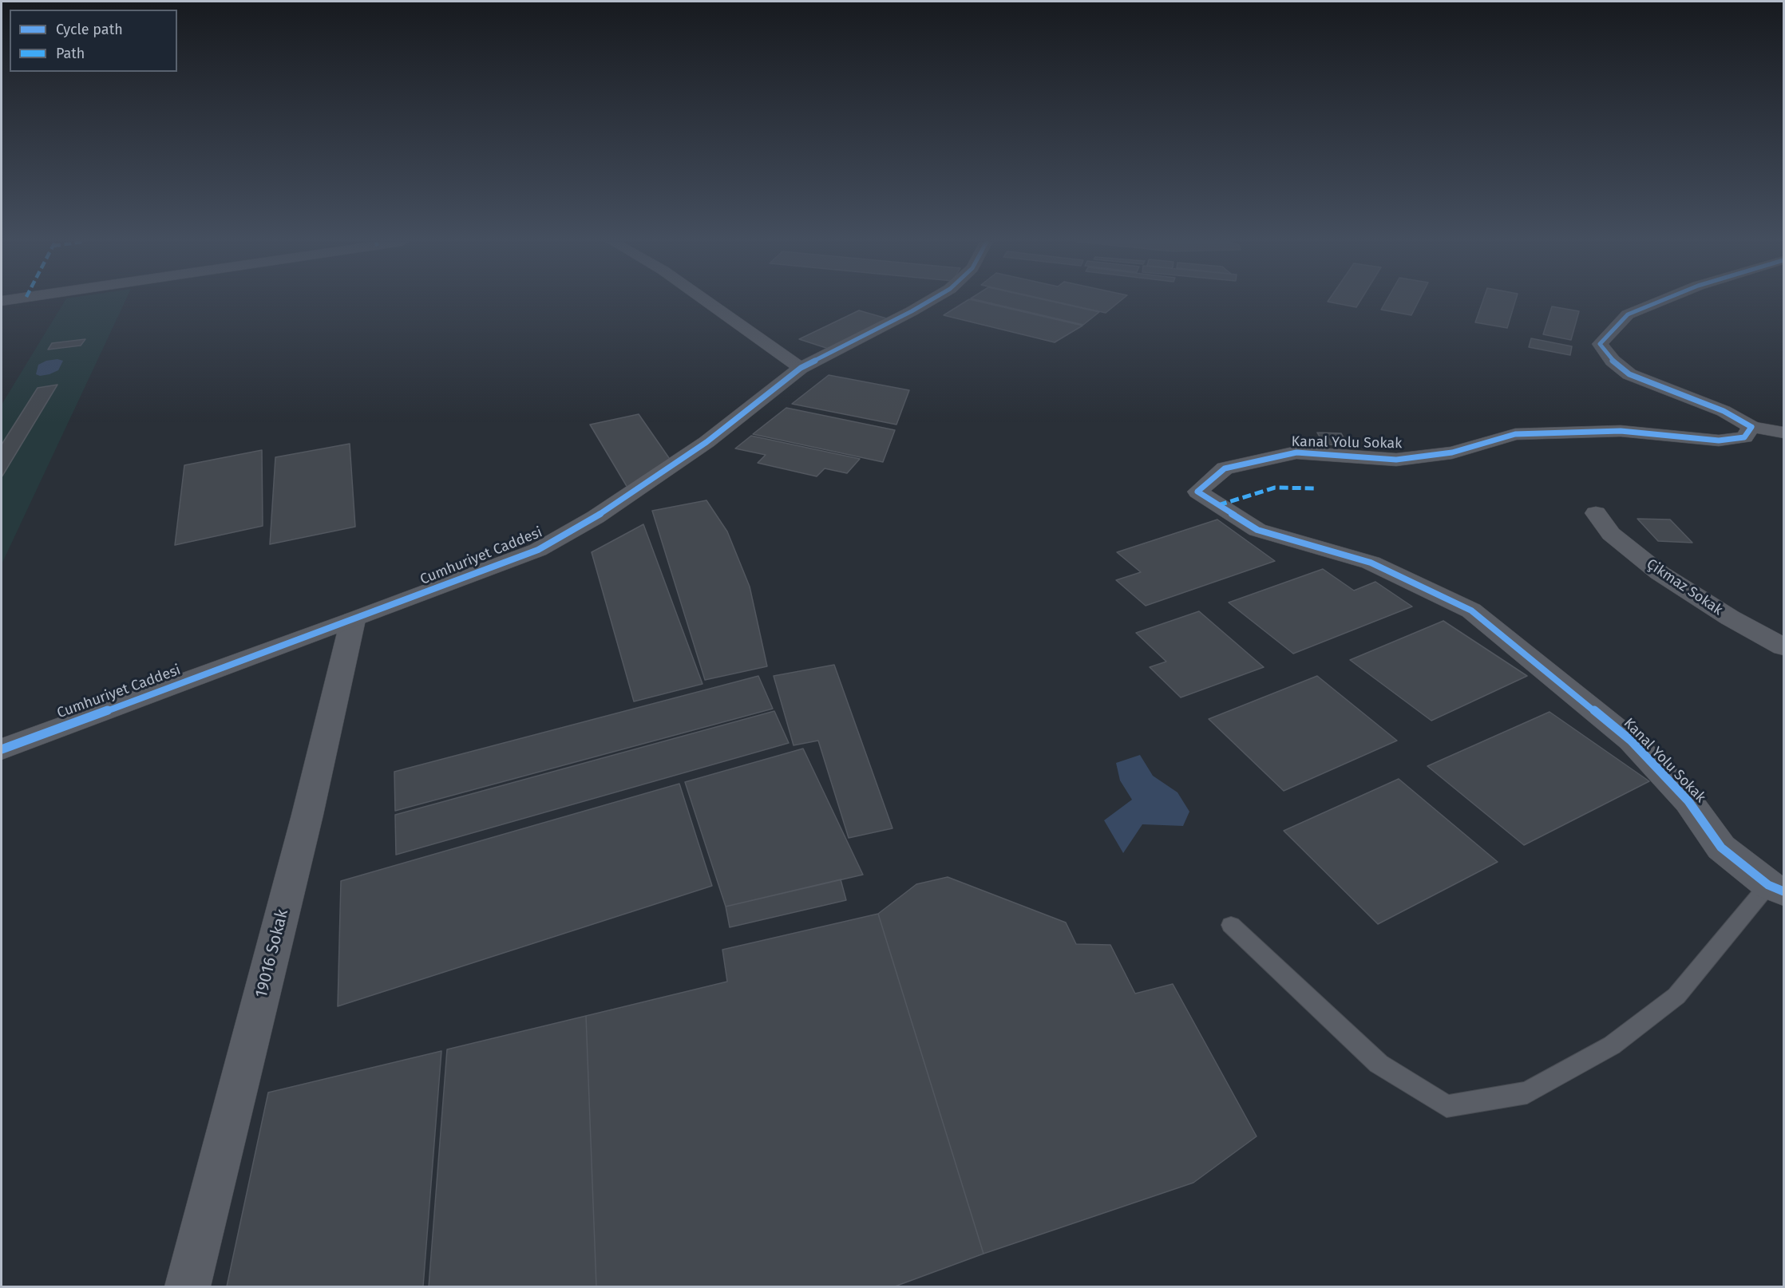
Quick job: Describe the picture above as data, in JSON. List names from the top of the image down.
{
  "streets": {
    "street": [
      "Kanal Yolu Sokak",
      "Cumhuriyet Caddesi",
      "Çikmaz Sokak",
      "19016 Sokak"
    ]
  },
  "crossings": [
    ["Cumhuriyet Caddesi", "19016 Sokak"]
  ],
  "legend": ["Cycle path", "Path"]
}
